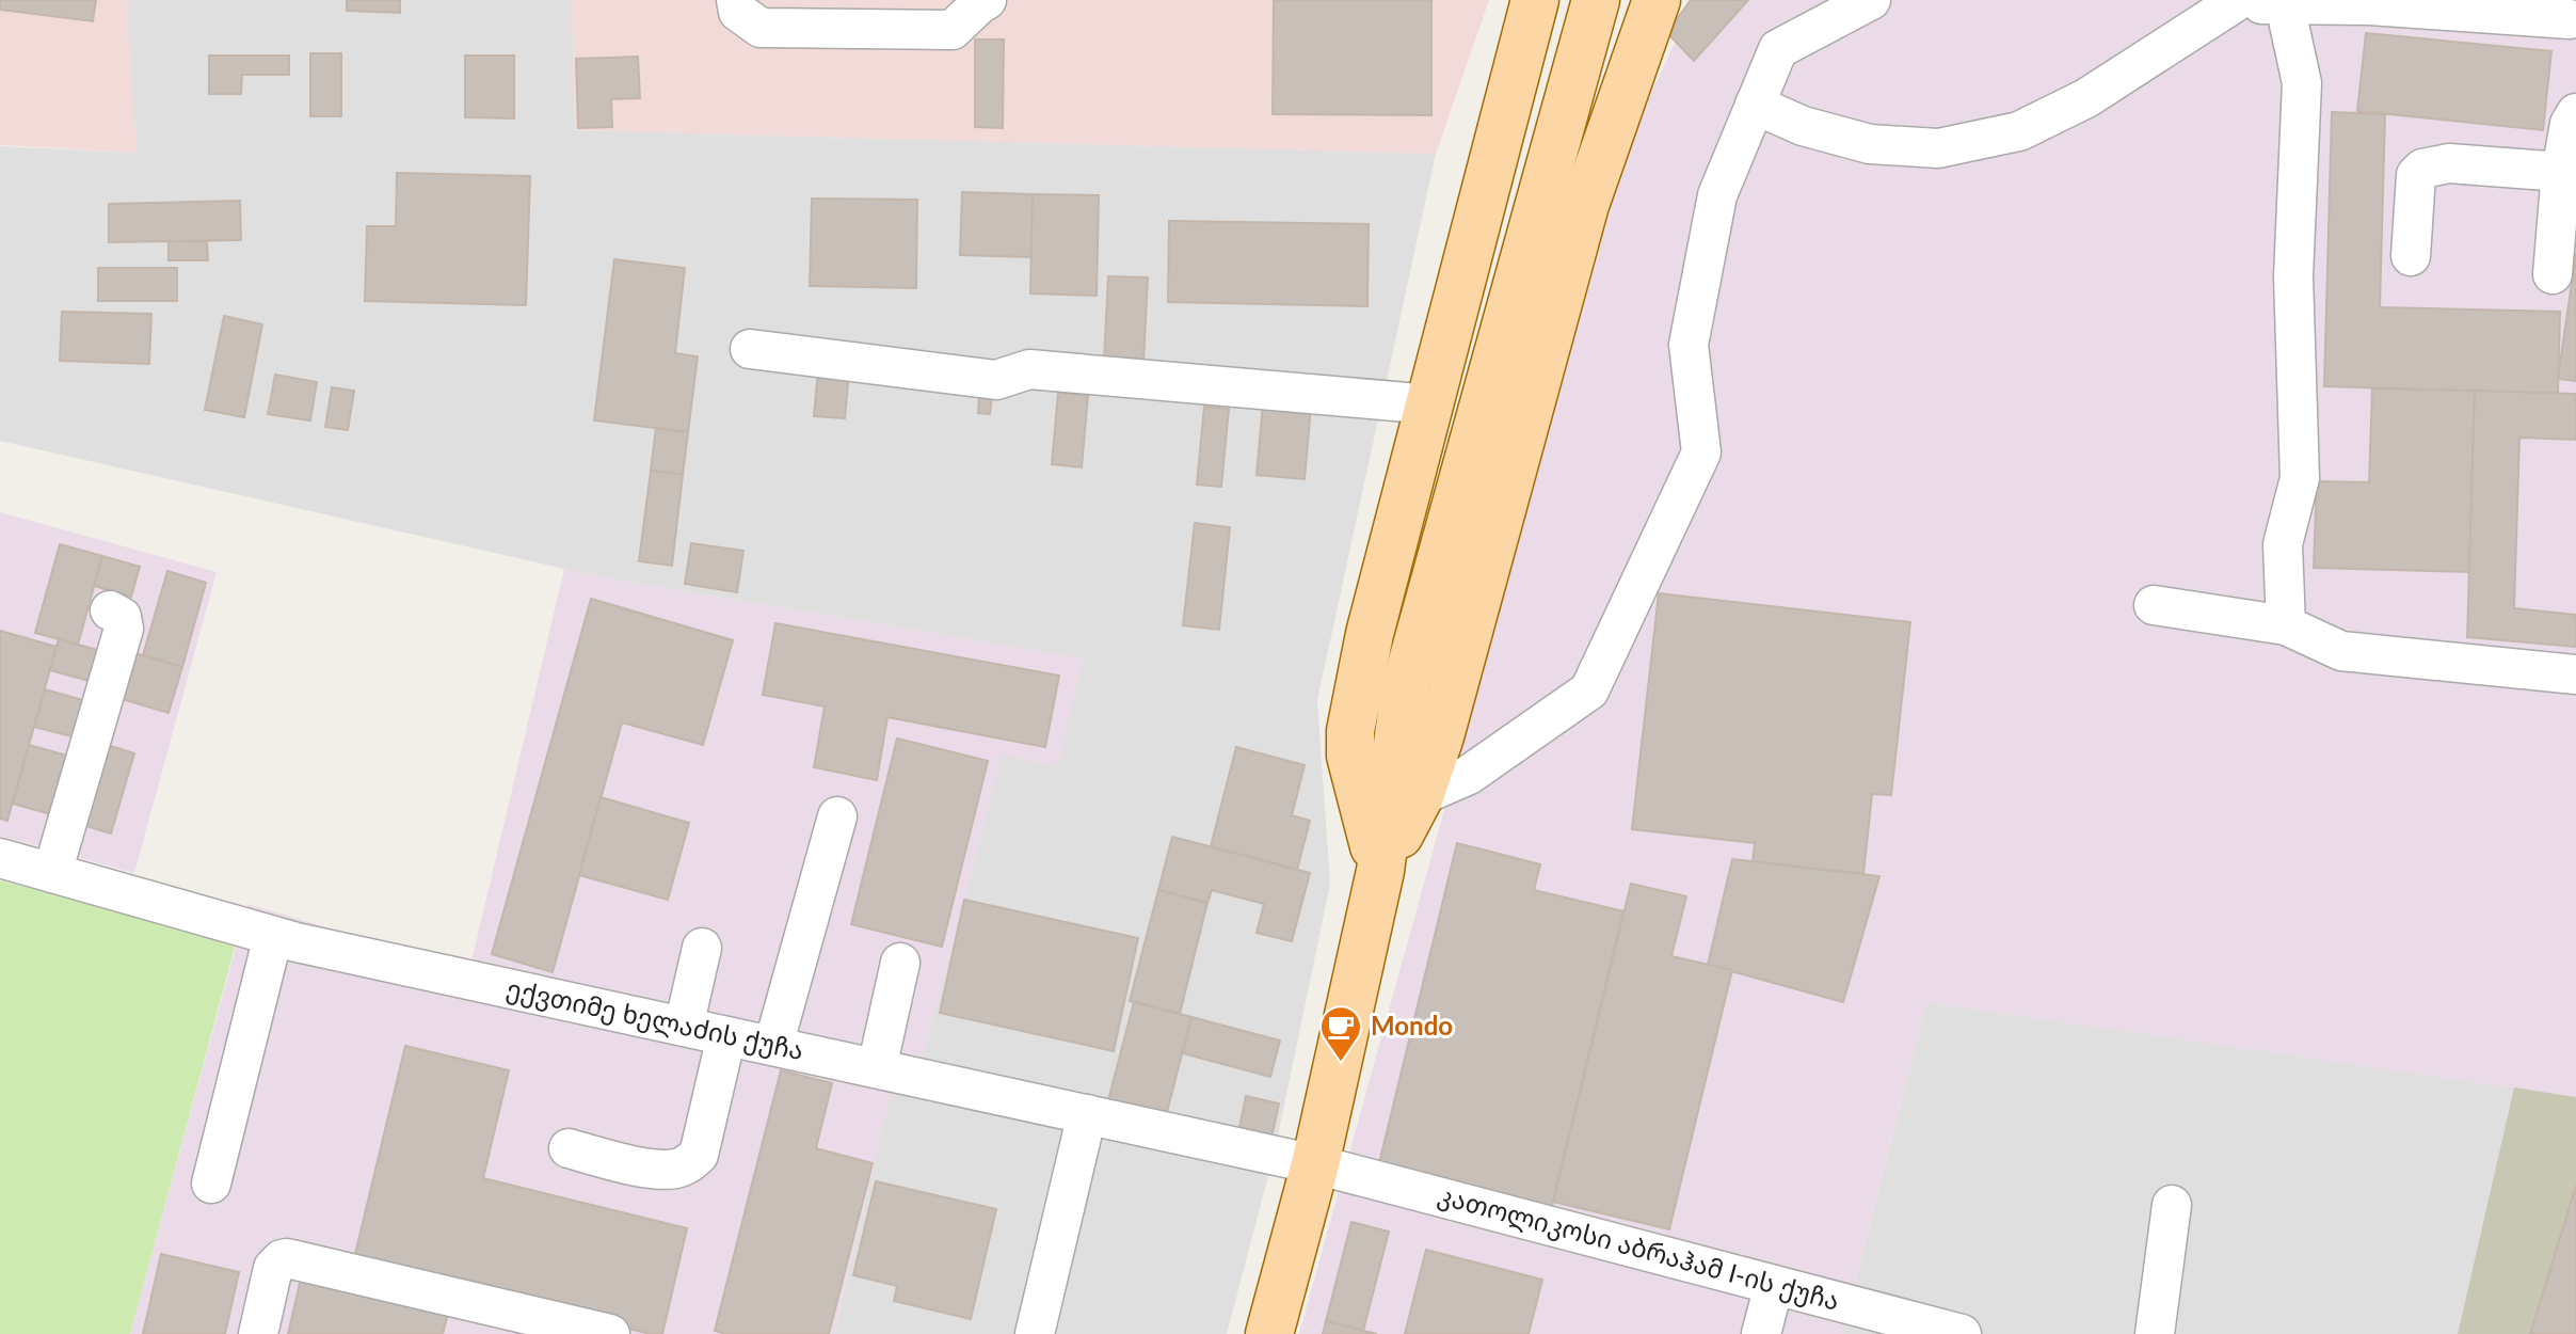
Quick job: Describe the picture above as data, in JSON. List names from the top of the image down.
{
  "streets": {
    "street": ["ექვთიმე ხელაძის ქუჩა", "კათოლიკოსი აბრაჰამ I-ის ქუჩა"]
  },
  "crossings": [
    ["ექვთიმე ხელაძის ქუჩა", "კათოლიკოსი აბრაჰამ I-ის ქუჩა"]
  ],
  "places": {
    "cafe": ["Mondo"]
  }
}
